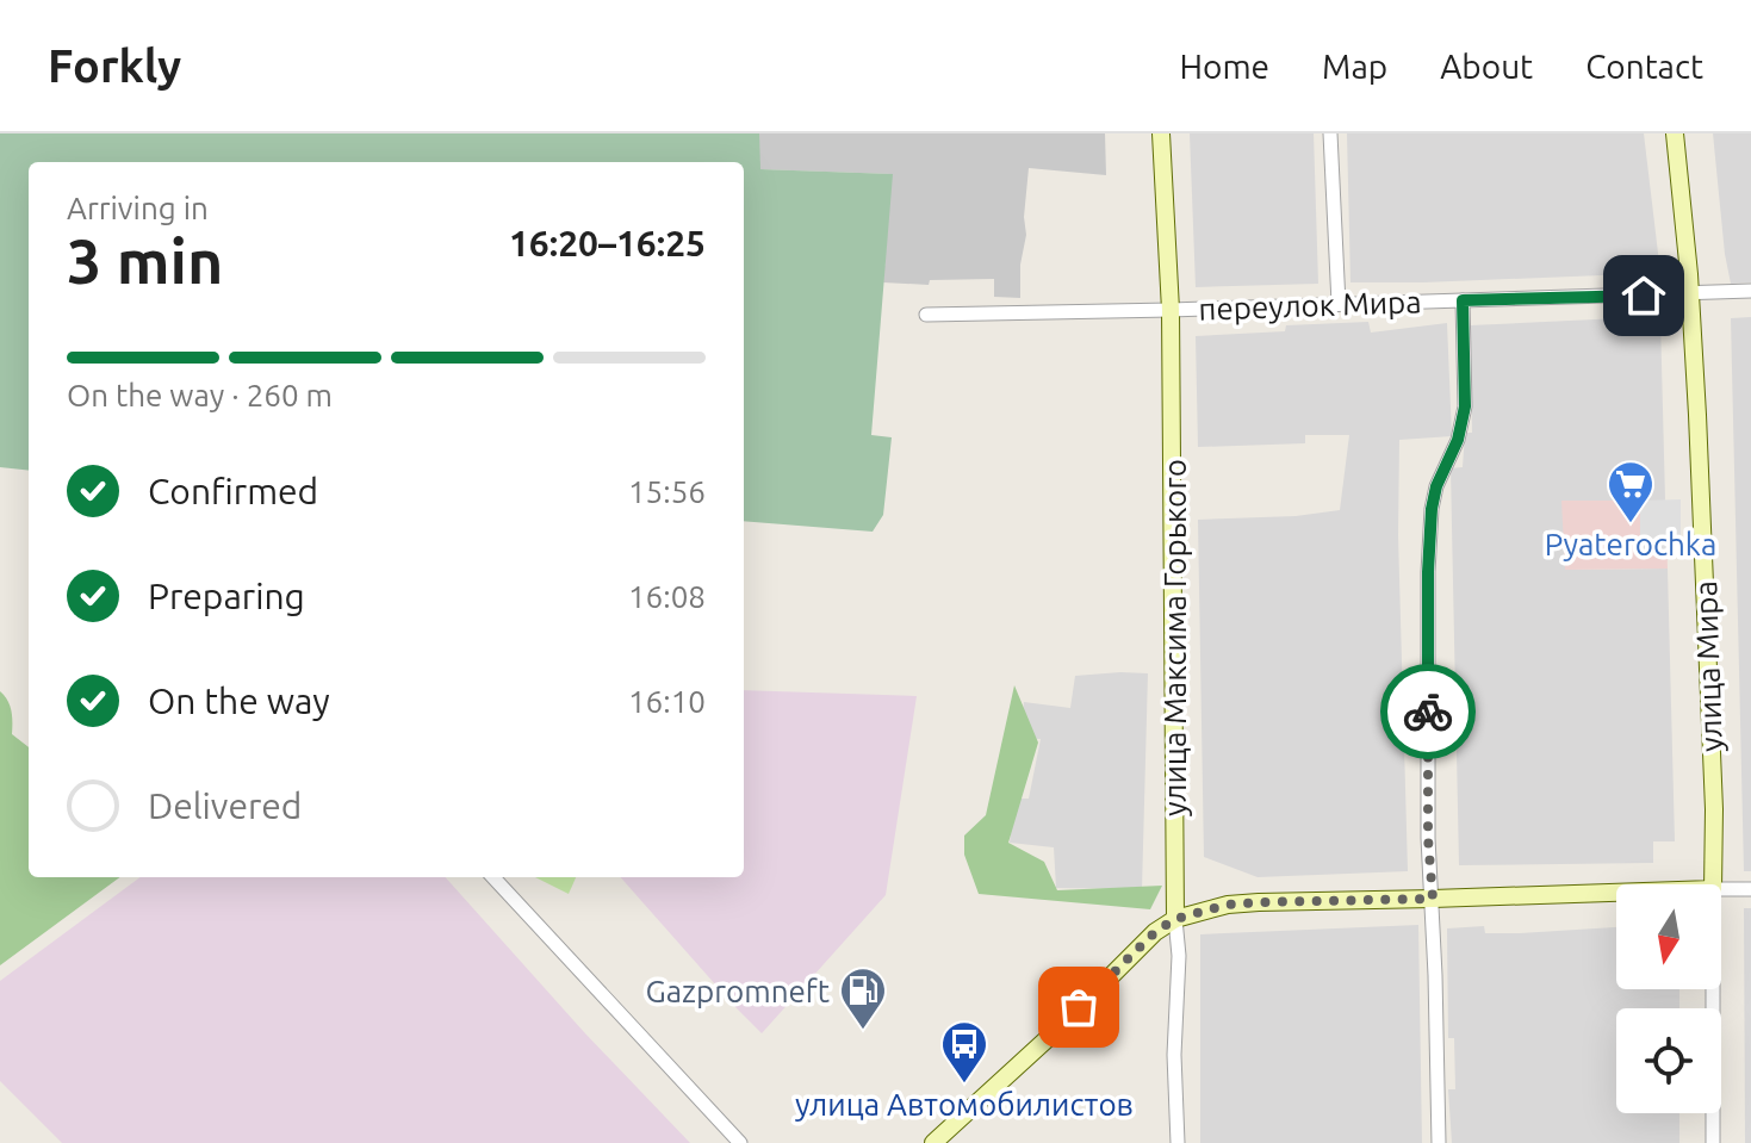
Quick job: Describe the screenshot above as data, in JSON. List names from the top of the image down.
{
  "streets": {
    "main road": ["улица Максима Горького", "улица Мира"],
    "street": ["переулок Мира"]
  },
  "crossings": [
    ["переулок Мира", "улица Максима Горького"],
    ["переулок Мира", "улица Мира"]
  ],
  "places": {
    "supermarket": ["Pyaterochka"],
    "fuel station": ["Gazpromneft"],
    "bus stop": ["улица Автомобилистов"]
  },
  "north": "bottom",
  "page": {
    "header": "Forkly",
    "nav": [
      "Home",
      "Map",
      "About",
      "Contact"
    ],
    "heading": ["3 min", "Arriving in", "16:20–16:25"],
    "bar": "On the way · 260 m",
    "list": [
      ["Confirmed", "15:56"],
      ["Preparing", "16:08"],
      ["On the way", "16:10"],
      "Delivered"
    ]
  }
}
